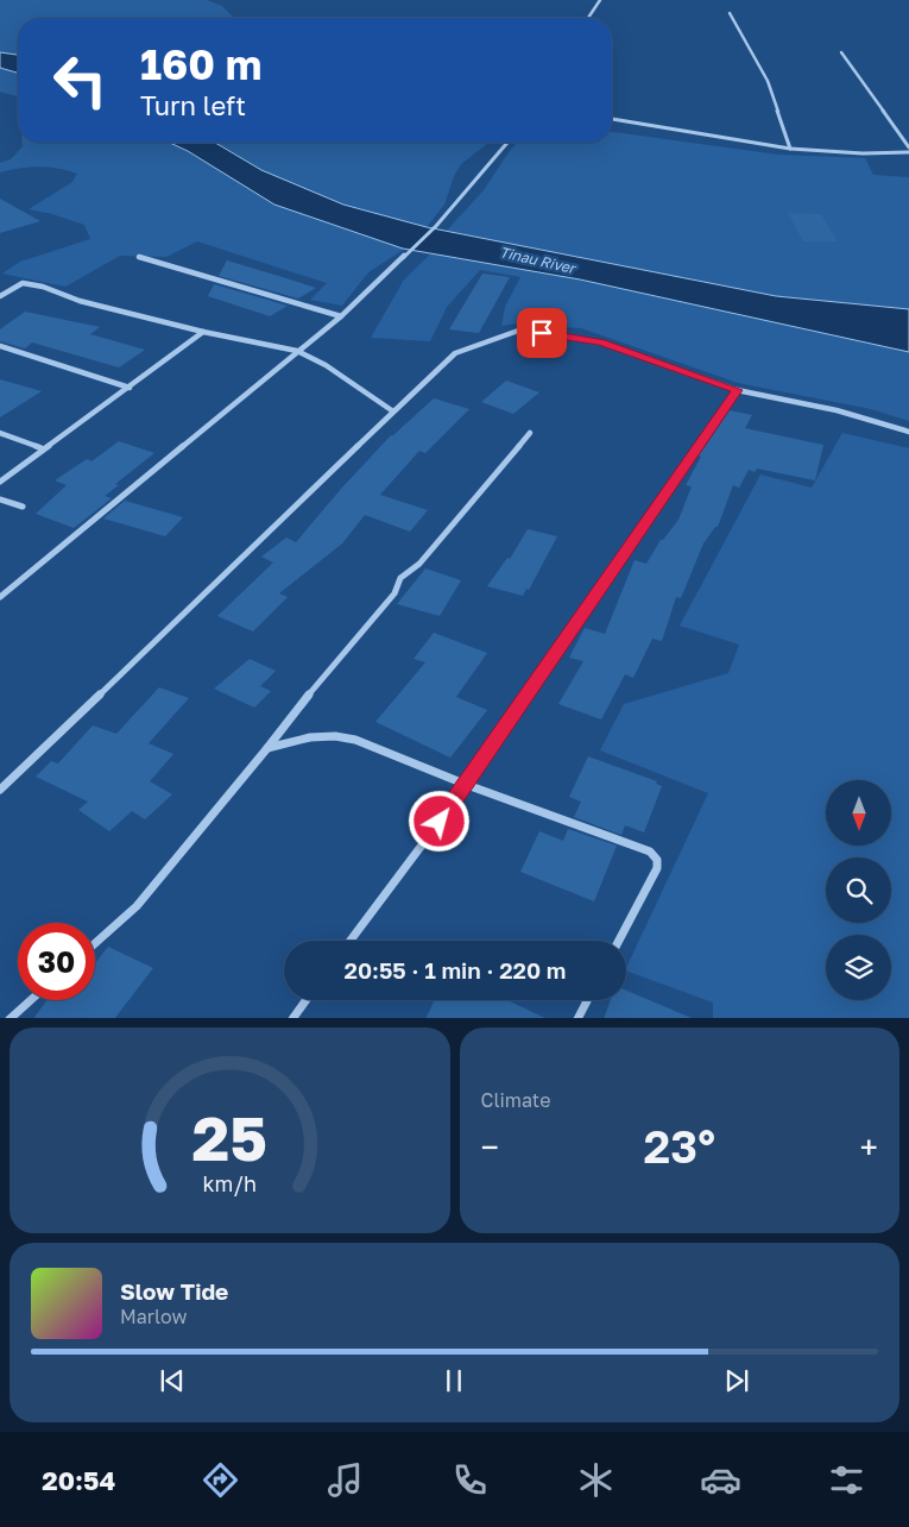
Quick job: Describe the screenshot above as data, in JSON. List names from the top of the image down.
{
  "water": ["Tinau River"],
  "north": "bottom",
  "page": {
    "turn": ["160 m", "Turn left"],
    "limit": "30",
    "trip": "20:55 · 1 min · 220 m",
    "tile": "Climate",
    "heat": ["−", "23°", "+"],
    "song": ["Slow Tide", "Marlow"],
    "tabs": "20:54",
    "gauge": ["25", "km/h"]
  }
}
